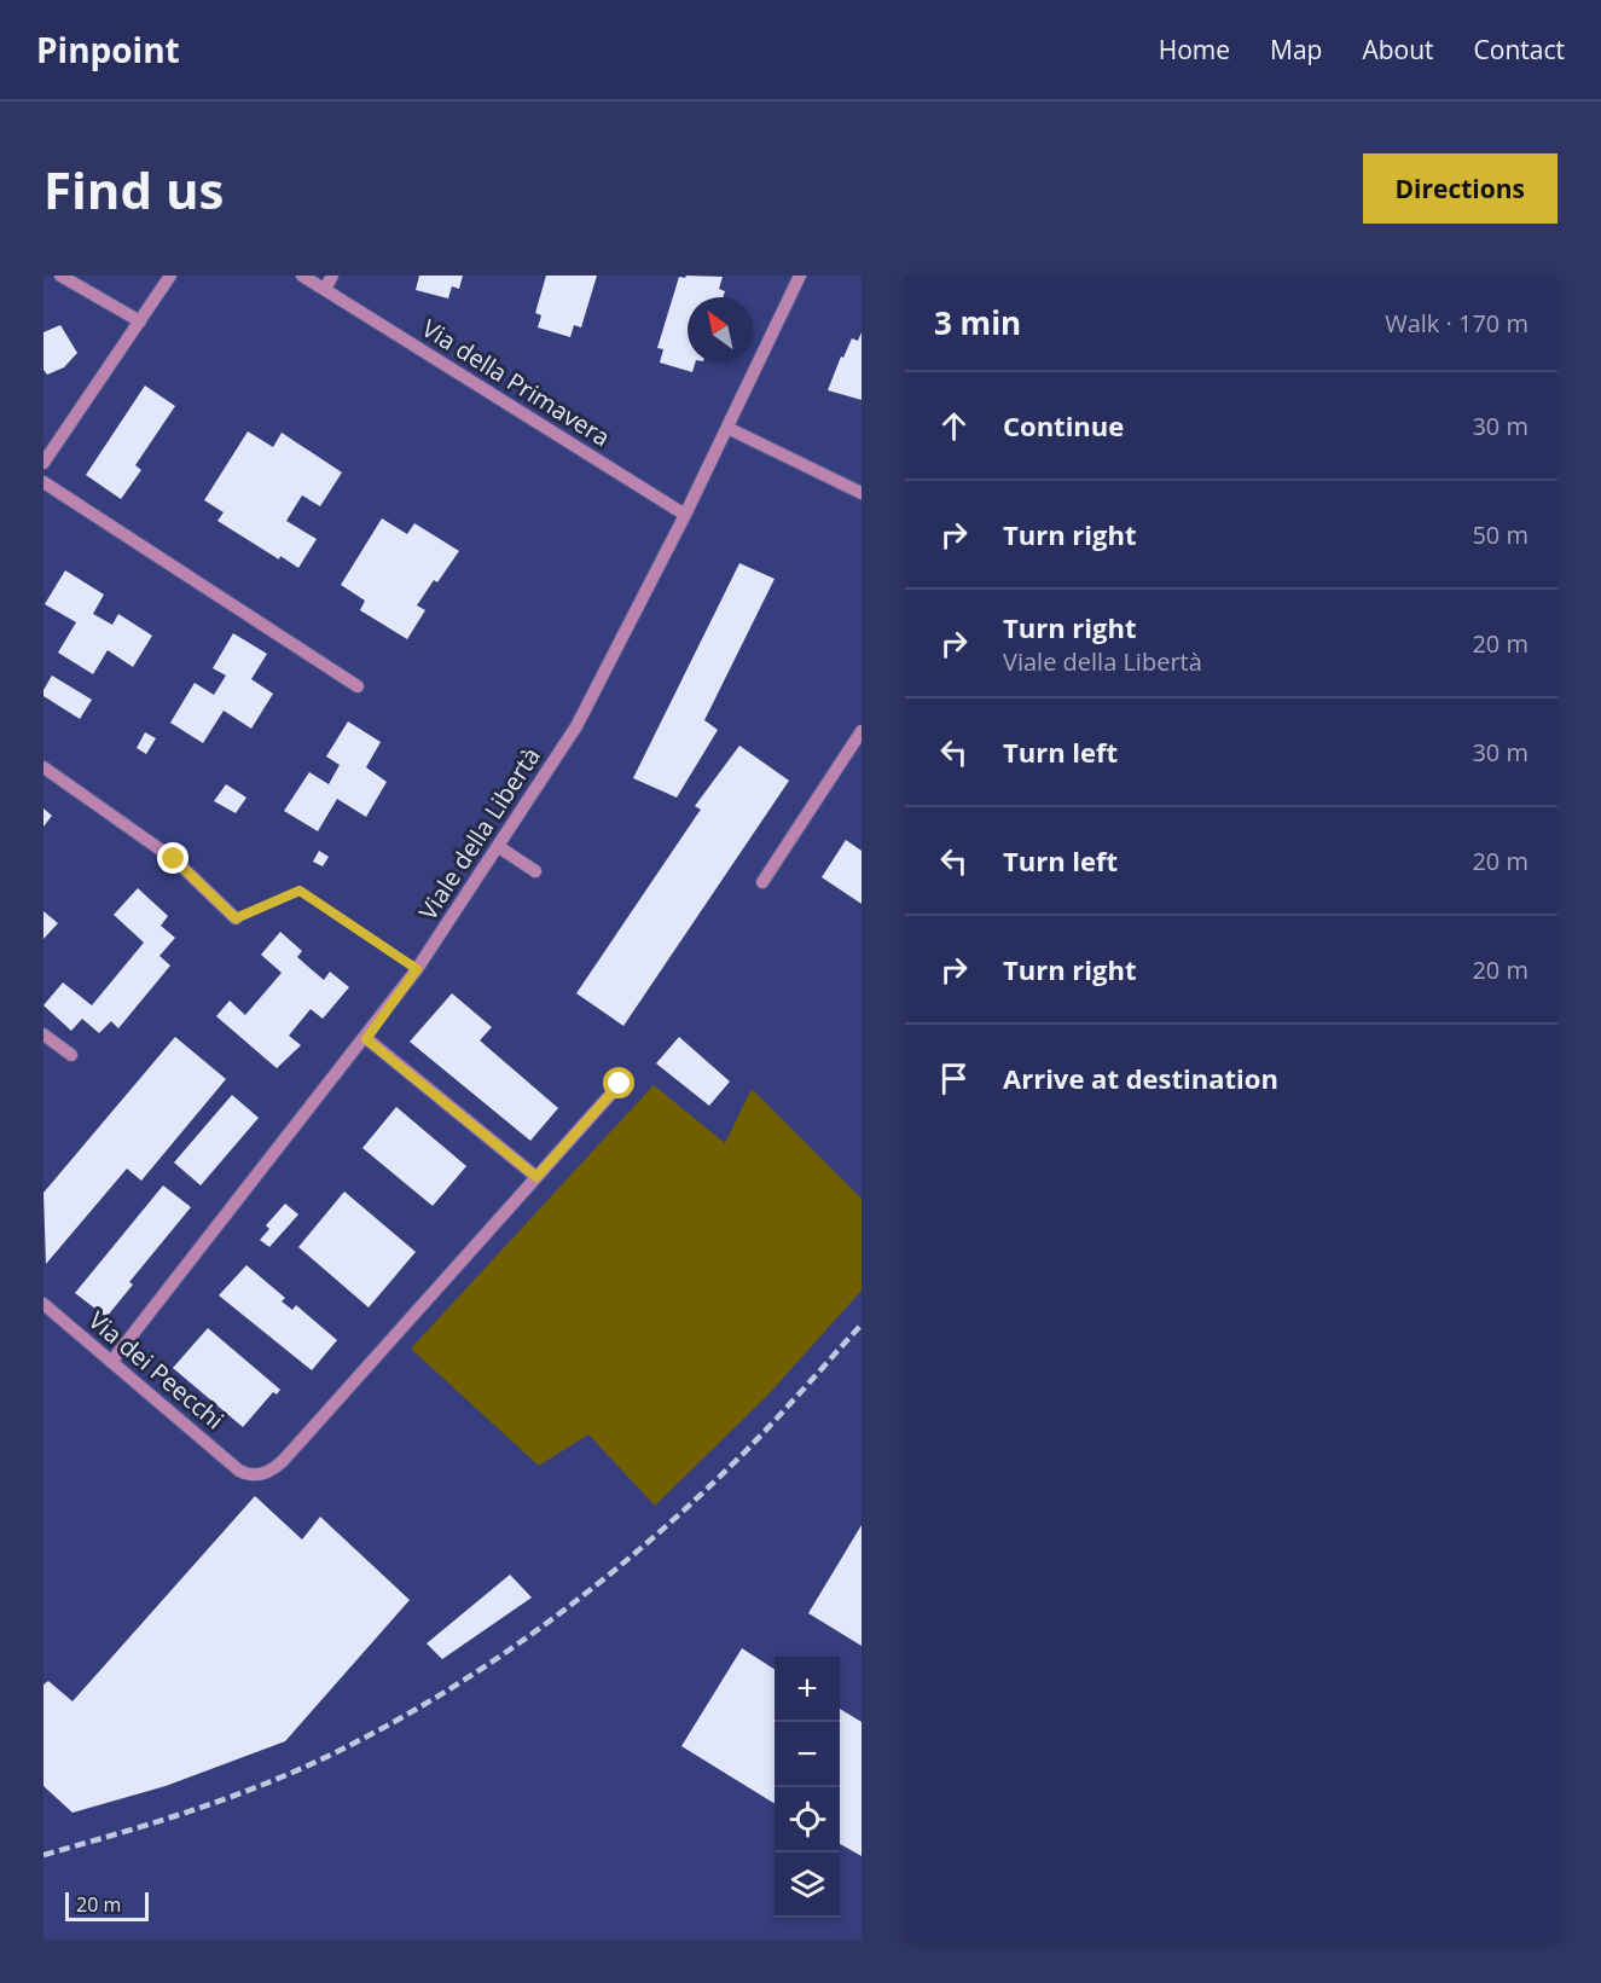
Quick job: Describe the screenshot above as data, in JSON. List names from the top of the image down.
{
  "streets": {
    "street": ["Via della Primavera", "Viale della Libertà", "Via dei Peecchi"]
  },
  "crossings": [
    ["Via della Primavera", "Viale della Libertà"],
    ["Viale della Libertà", "Via dei Peecchi"]
  ],
  "scale_bar": "20 m",
  "north": "top left",
  "page": {
    "header": "Pinpoint",
    "nav": [
      "Home",
      "Map",
      "About",
      "Contact"
    ],
    "buttons": "Directions",
    "title": "Find us",
    "heading": ["3 min", "Walk · 170 m"],
    "list": [
      ["Continue", "30 m"],
      ["Turn right", "50 m"],
      ["Turn right", "Viale della Libertà", "20 m"],
      ["Turn left", "30 m"],
      ["Turn left", "20 m"],
      ["Turn right", "20 m"],
      "Arrive at destination"
    ],
    "map_buttons": ["+", "−"],
    "scale": "20 m"
  }
}
